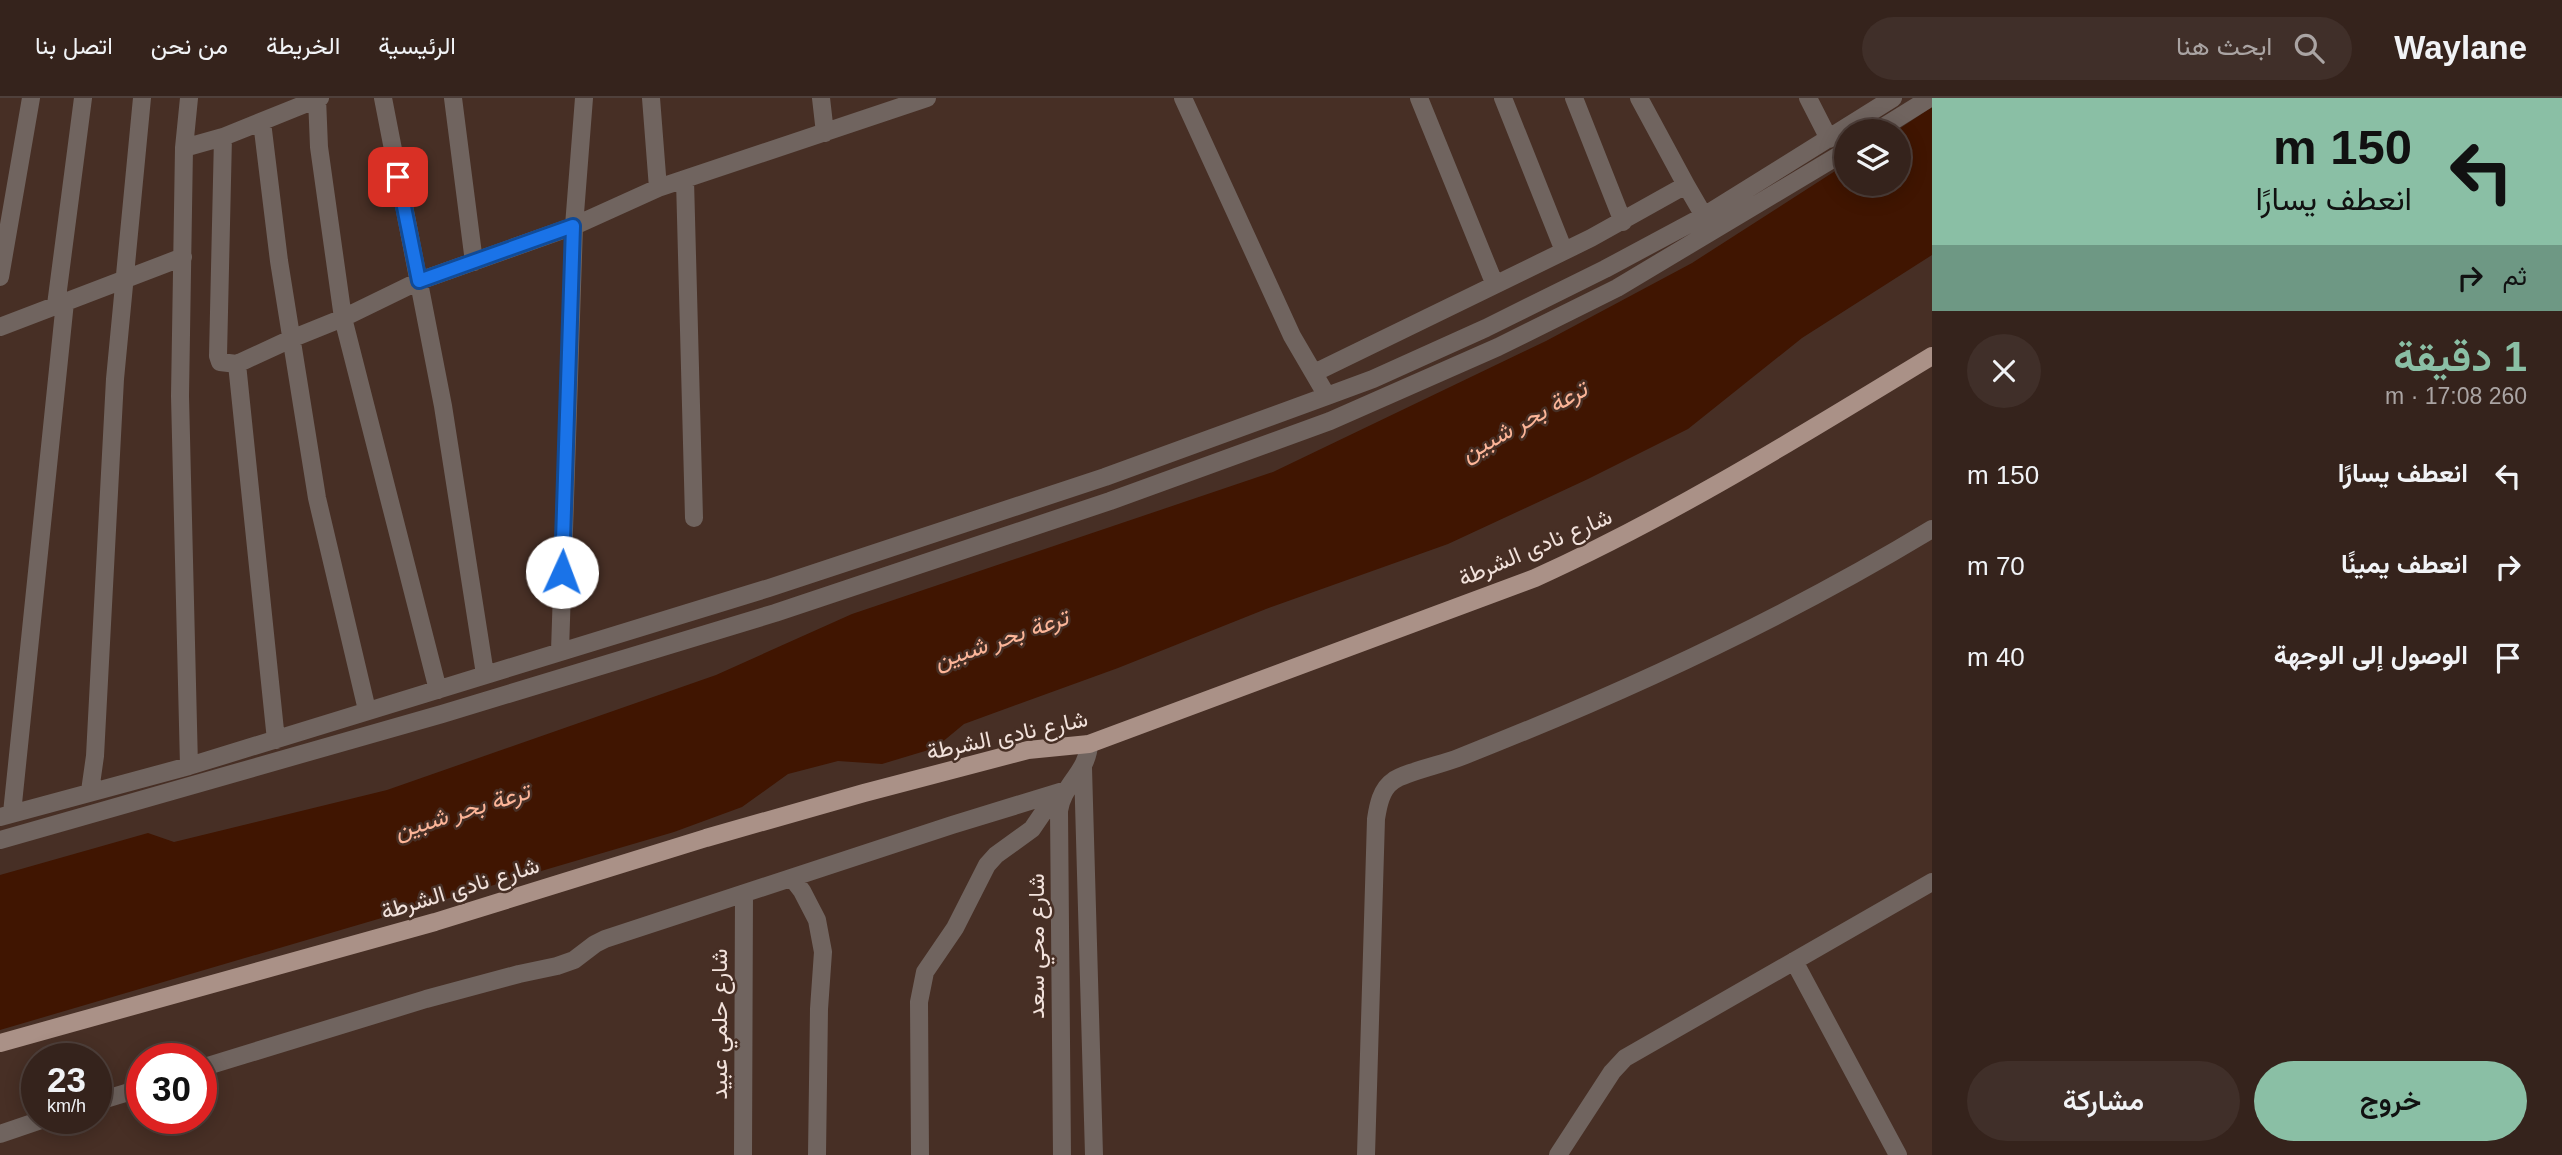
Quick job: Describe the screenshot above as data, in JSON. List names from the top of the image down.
{
  "streets": {
    "main road": ["شارع نادى الشرطة"],
    "street": ["شارع محي سعد", "شارع حلمي عبيد"]
  },
  "crossings": [
    ["شارع نادى الشرطة", "شارع محي سعد"]
  ],
  "water": ["ترعة بحر شبين"],
  "page": {
    "header": "Waylane",
    "search": "ابحث هنا",
    "nav": [
      "الرئيسية",
      "الخريطة",
      "من نحن",
      "اتصل بنا"
    ],
    "turn": ["150 m", "انعطف يسارًا"],
    "then": "ثم",
    "heading": ["1 دقيقة", "260 m · 17:08"],
    "list": [
      {
        "name": "انعطف يسارًا",
        "value": "150 m"
      },
      {
        "name": "انعطف يمينًا",
        "value": "70 m"
      },
      {
        "name": "الوصول إلى الوجهة",
        "value": "40 m"
      }
    ],
    "speed": "23 km/h",
    "limit": "30",
    "buttons": ["خروج", "مشاركة"]
  }
}
